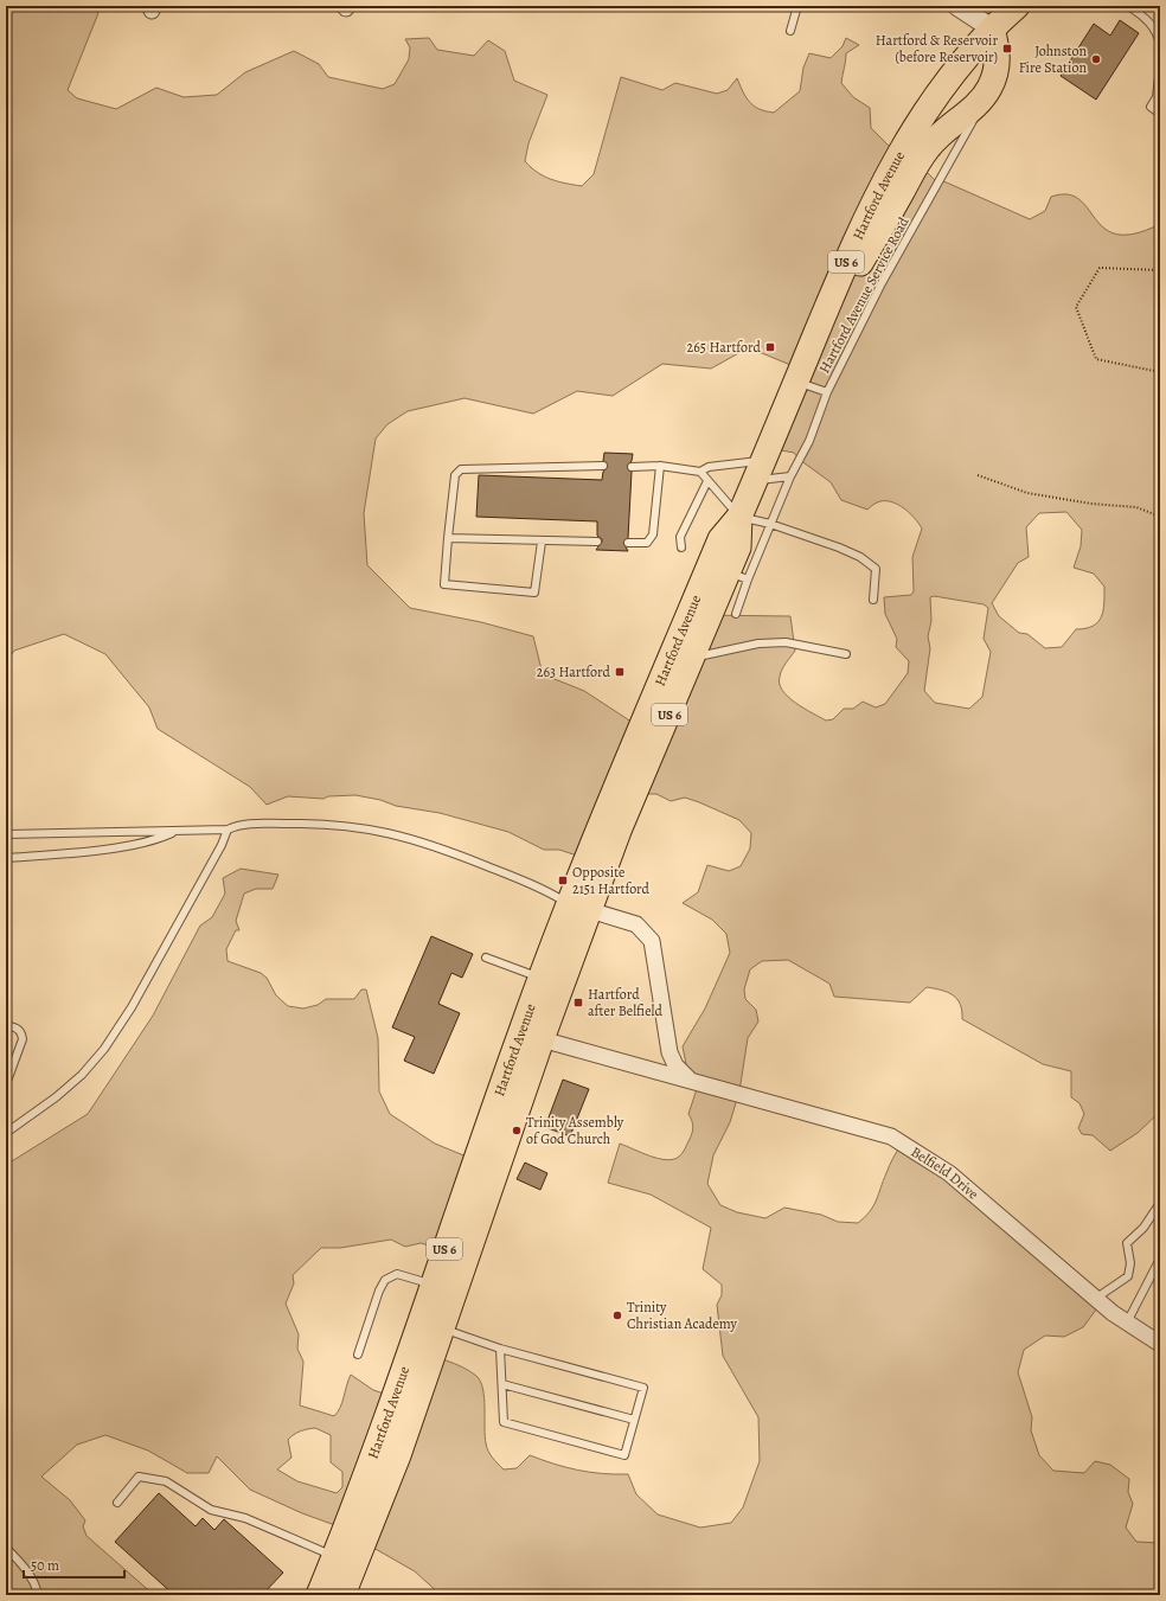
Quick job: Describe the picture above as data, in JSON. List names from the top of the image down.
{
  "streets": {
    "highway": ["Hartford Avenue", "US 6"],
    "street": ["Belfield Drive"],
    "lane": ["Hartford Avenue Service Road"]
  },
  "crossings": [
    ["Hartford Avenue", "Hartford Avenue Service Road"],
    ["Hartford Avenue", "Belfield Drive"]
  ],
  "places": {
    "transit": [
      "Hartford & Reservoir (before Reservoir)",
      "265 Hartford",
      "263 Hartford",
      "Opposite 2151 Hartford",
      "Hartford after Belfield"
    ],
    "other": ["Johnston Fire Station", "Trinity Assembly of God Church", "Trinity Christian Academy"]
  },
  "scale_bar": "50 m"
}
